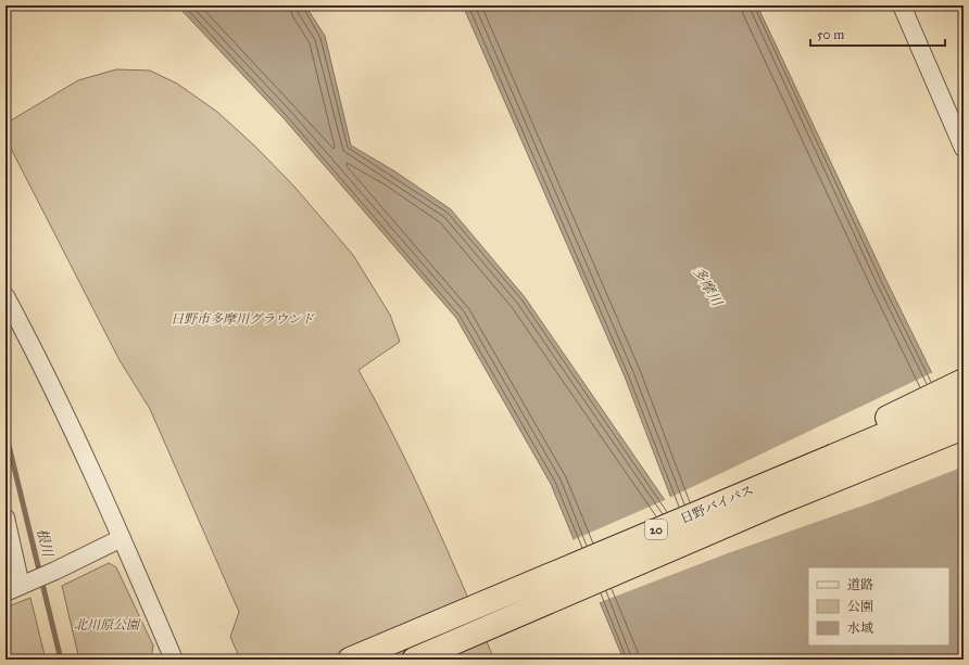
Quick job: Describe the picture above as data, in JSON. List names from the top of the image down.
{
  "streets": {
    "highway": ["日野バイパス", "20"]
  },
  "water": ["多摩川", "根川"],
  "parks": ["日野市多摩川グラウンド", "北川原公園"],
  "legend": ["道路", "公園", "水域"],
  "scale_bar": "50 m"
}
